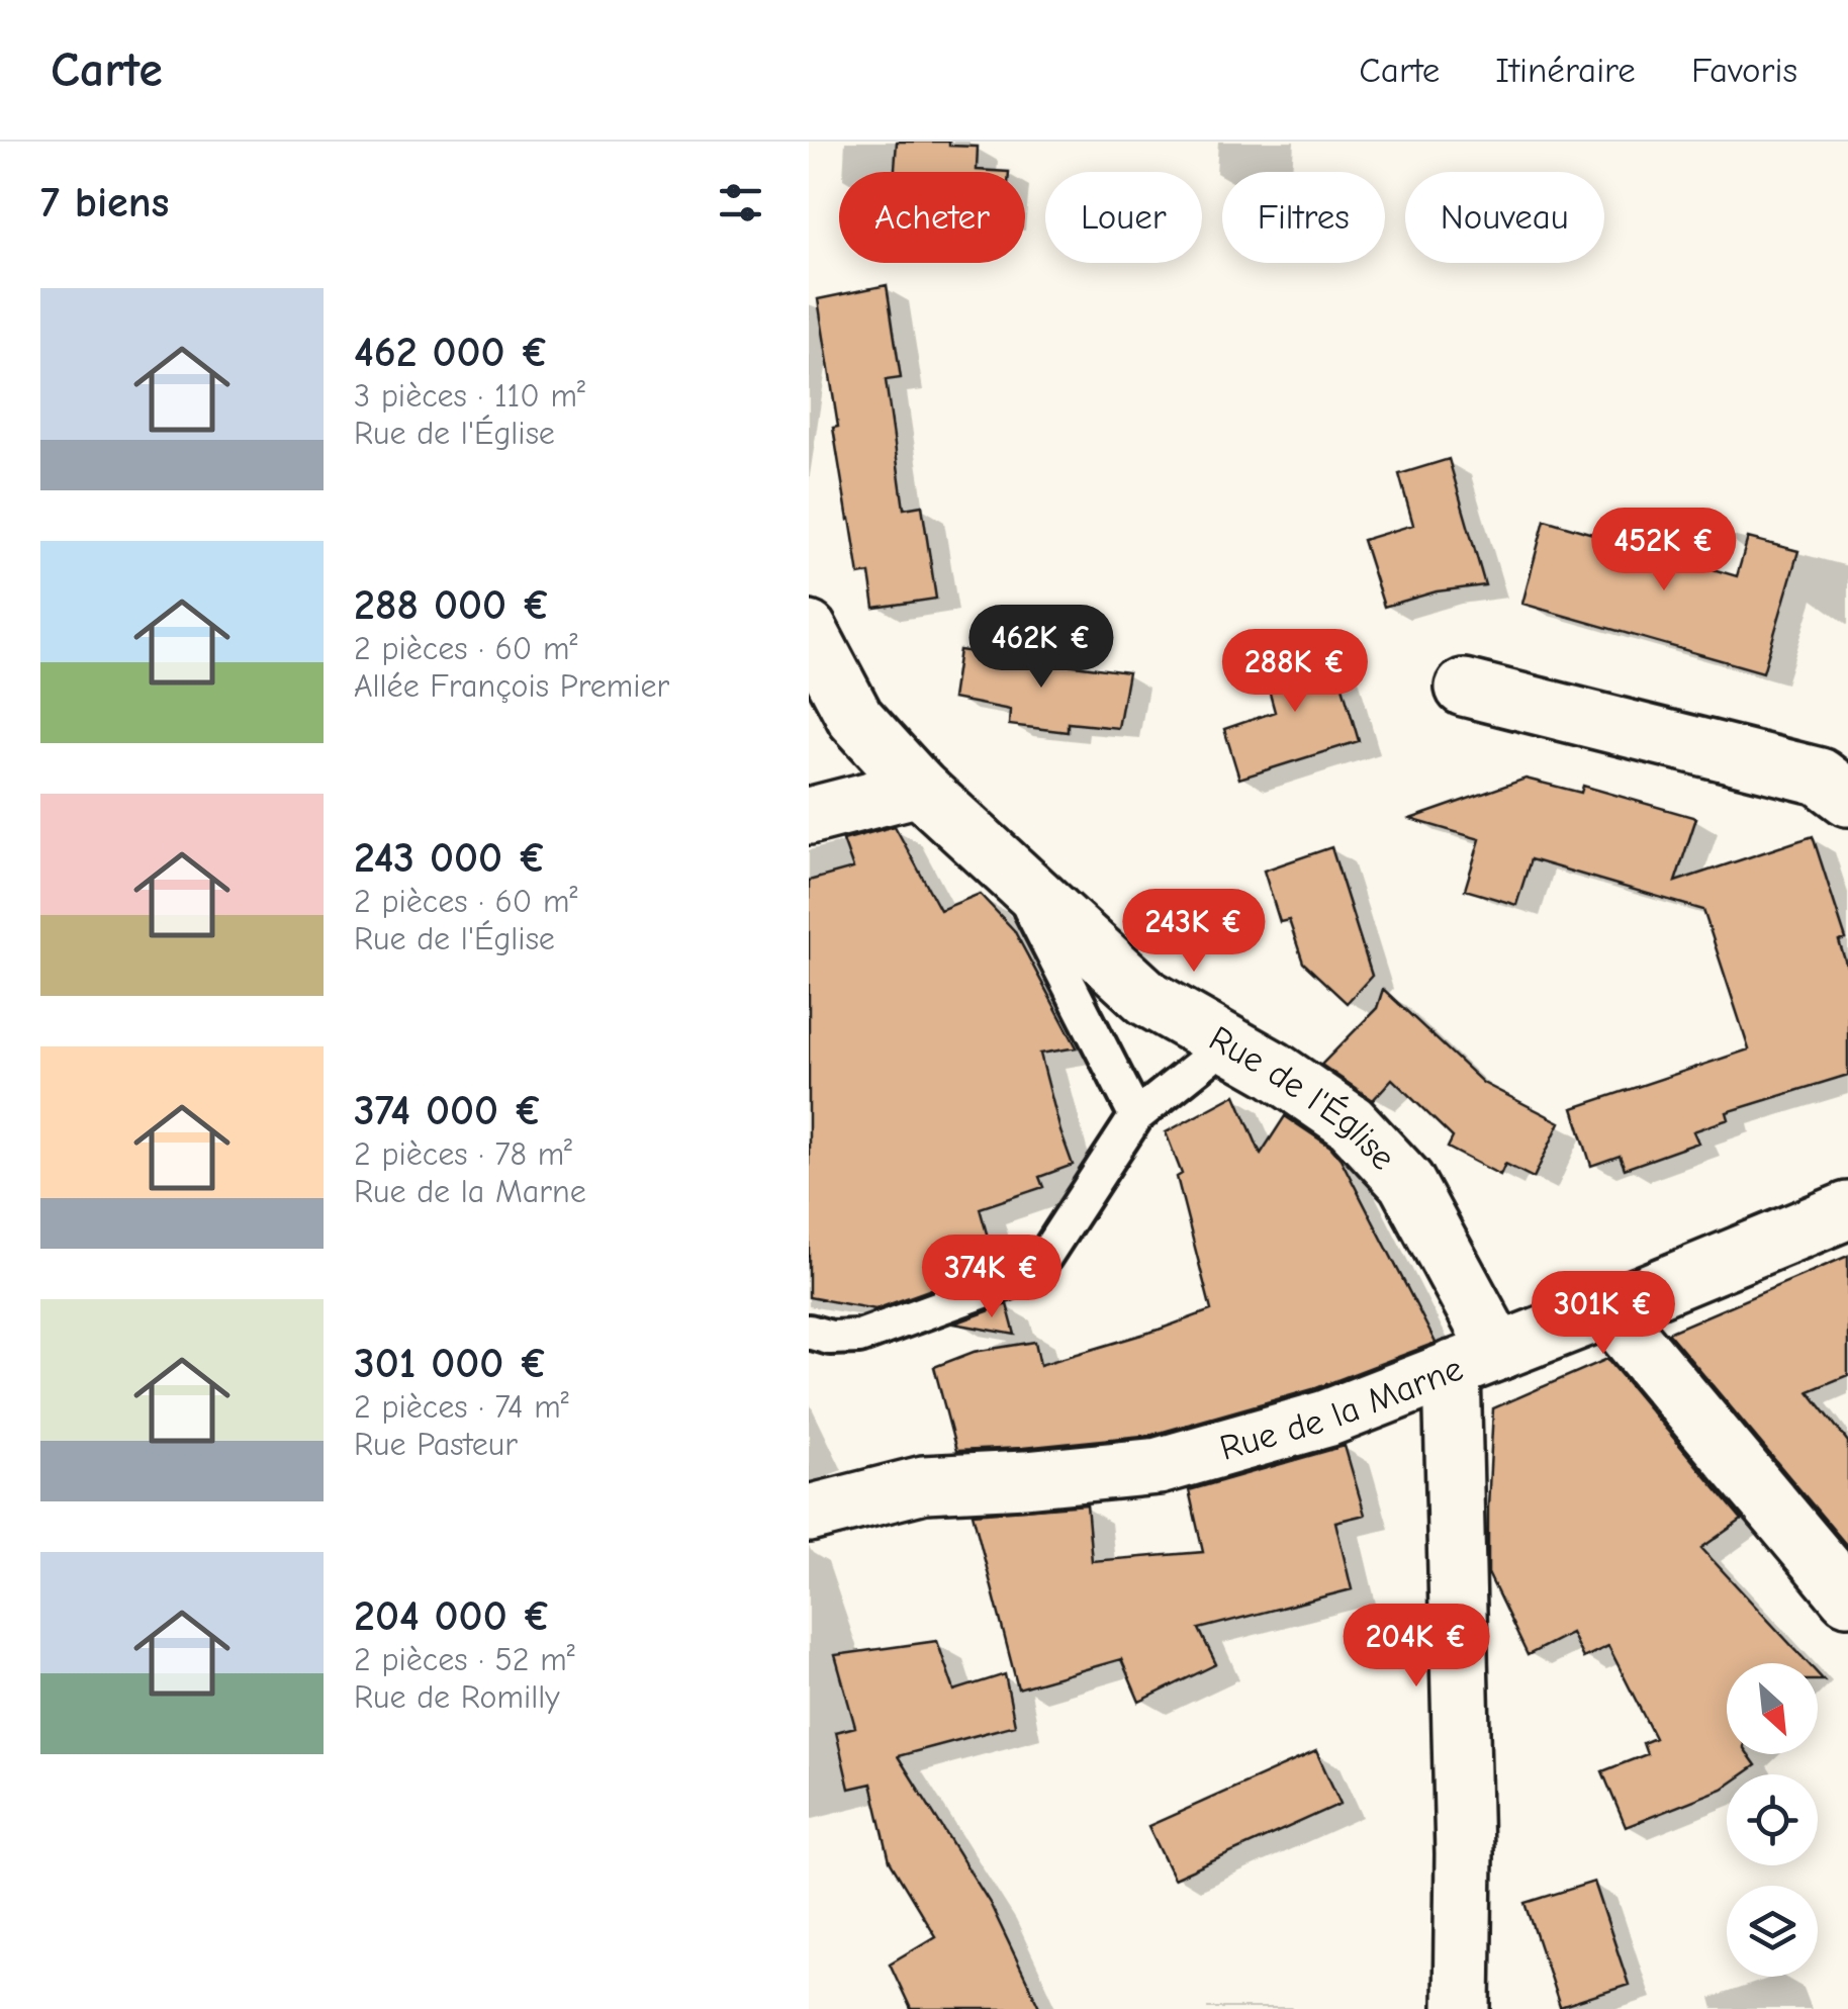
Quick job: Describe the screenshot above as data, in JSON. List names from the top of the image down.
{
  "streets": {
    "street": ["Rue de l'Église", "Rue de la Marne"]
  },
  "crossings": [
    ["Rue de l'Église", "Rue de la Marne"]
  ],
  "north": "bottom right",
  "page": {
    "header": "Carte",
    "nav": ["Carte", "Itinéraire", "Favoris"],
    "heading": "7 biens",
    "chip": [
      "Acheter",
      "Louer",
      "Filtres",
      "Nouveau"
    ],
    "list": [
      {
        "name": "462 000 €",
        "note": "3 pièces · 110 m² · Rue de l'Église"
      },
      {
        "name": "288 000 €",
        "note": "2 pièces · 60 m² · Allée François Premier"
      },
      {
        "name": "243 000 €",
        "note": "2 pièces · 60 m² · Rue de l'Église"
      },
      {
        "name": "374 000 €",
        "note": "2 pièces · 78 m² · Rue de la Marne"
      },
      {
        "name": "301 000 €",
        "note": "2 pièces · 74 m² · Rue Pasteur"
      },
      {
        "name": "204 000 €",
        "note": "2 pièces · 52 m² · Rue de Romilly"
      }
    ],
    "price": [
      "452K €",
      "462K €",
      "288K €",
      "243K €",
      "374K €",
      "301K €",
      "204K €"
    ]
  }
}
